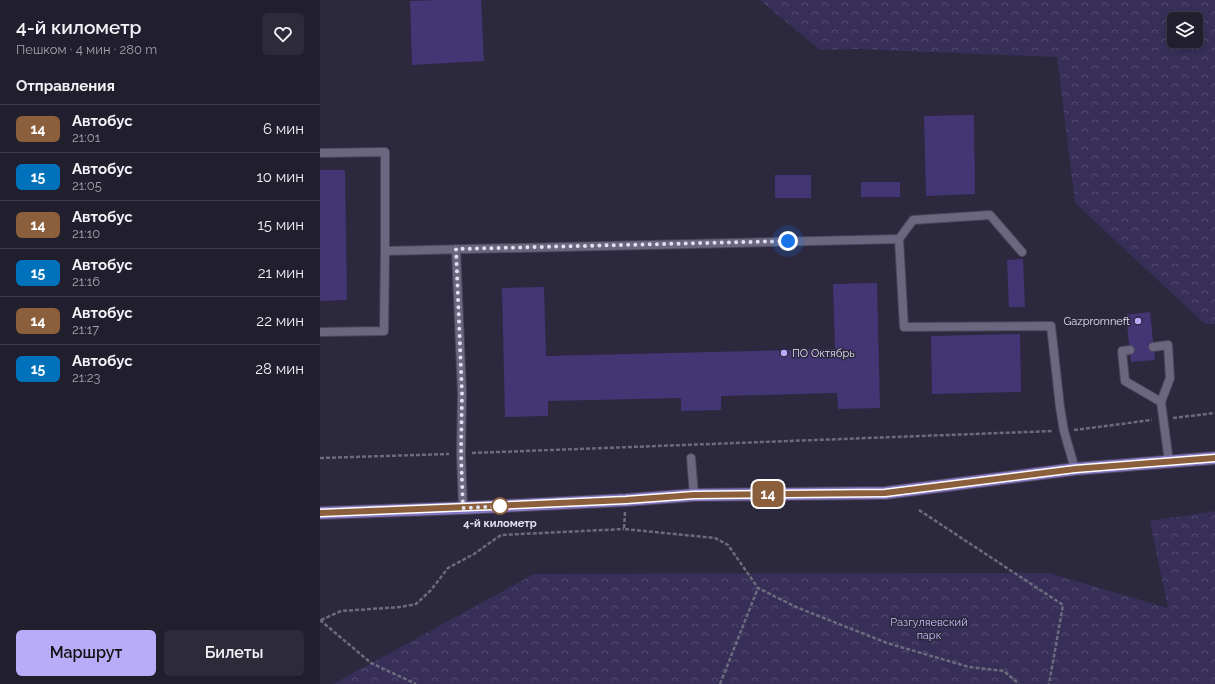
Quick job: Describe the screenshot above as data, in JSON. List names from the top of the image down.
{
  "parks": ["Разгуляевский парк"],
  "places": ["Gazpromneft", "ПО Октябрь", "4-й километр"],
  "lines": ["bus line 14"],
  "page": {
    "heading": [
      ["4-й километр", "Пешком · 4 мин · 280 m"],
      "Отправления"
    ],
    "on_map": "14",
    "list": [
      {
        "mark": "14",
        "name": "Автобус",
        "note": "21:01",
        "value": "6 мин"
      },
      {
        "mark": "15",
        "name": "Автобус",
        "note": "21:05",
        "value": "10 мин"
      },
      {
        "mark": "14",
        "name": "Автобус",
        "note": "21:10",
        "value": "15 мин"
      },
      {
        "mark": "15",
        "name": "Автобус",
        "note": "21:16",
        "value": "21 мин"
      },
      {
        "mark": "14",
        "name": "Автобус",
        "note": "21:17",
        "value": "22 мин"
      },
      {
        "mark": "15",
        "name": "Автобус",
        "note": "21:23",
        "value": "28 мин"
      }
    ],
    "buttons": ["Маршрут", "Билеты"]
  }
}
